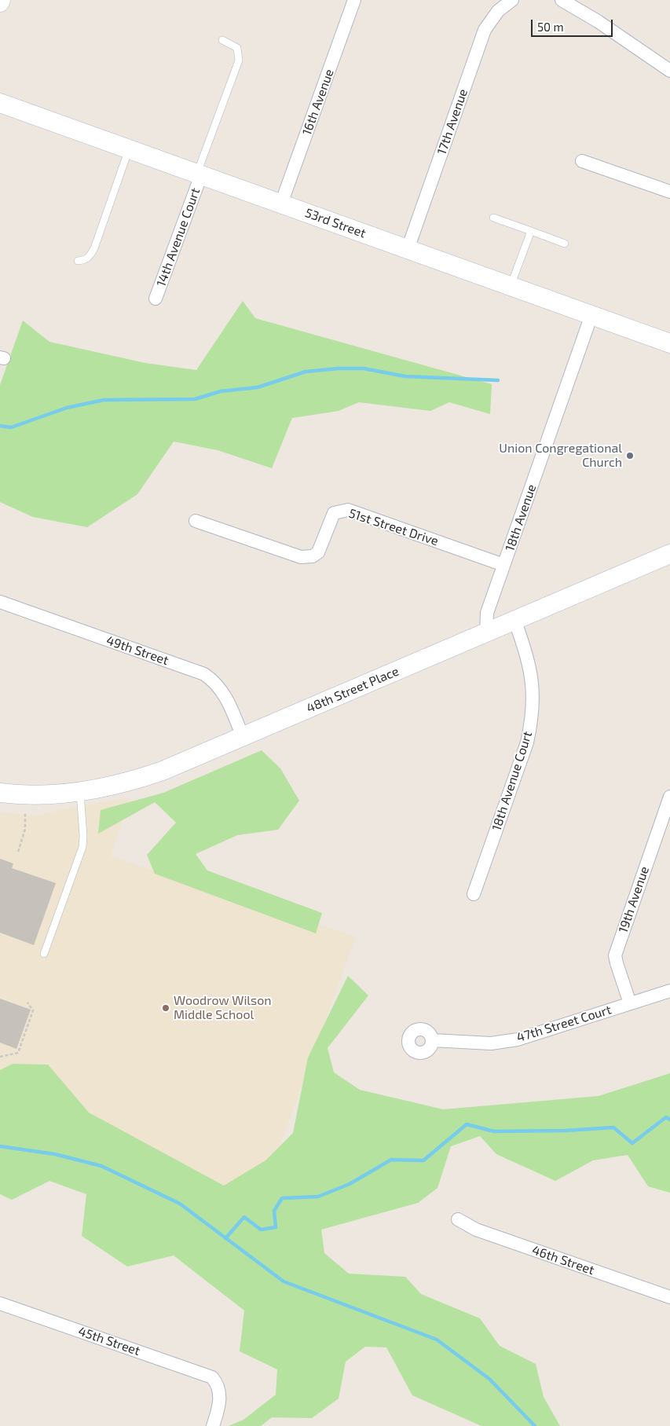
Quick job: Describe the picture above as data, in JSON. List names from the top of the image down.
{
  "streets": {
    "street": [
      "16th Avenue",
      "17th Avenue",
      "53rd Street",
      "14th Avenue Court",
      "18th Avenue",
      "51st Street Drive",
      "49th Street",
      "48th Street Place",
      "18th Avenue Court",
      "19th Avenue",
      "47th Street Court",
      "46th Street",
      "45th Street"
    ]
  },
  "crossings": [
    ["16th Avenue", "53rd Street"],
    ["17th Avenue", "53rd Street"],
    ["53rd Street", "14th Avenue Court"],
    ["53rd Street", "18th Avenue"],
    ["18th Avenue", "51st Street Drive"],
    ["18th Avenue", "48th Street Place"],
    ["49th Street", "48th Street Place"],
    ["48th Street Place", "18th Avenue Court"],
    ["19th Avenue", "47th Street Court"]
  ],
  "places": ["Union Congregational Church", "Woodrow Wilson Middle School"],
  "scale_bar": "50 m"
}
